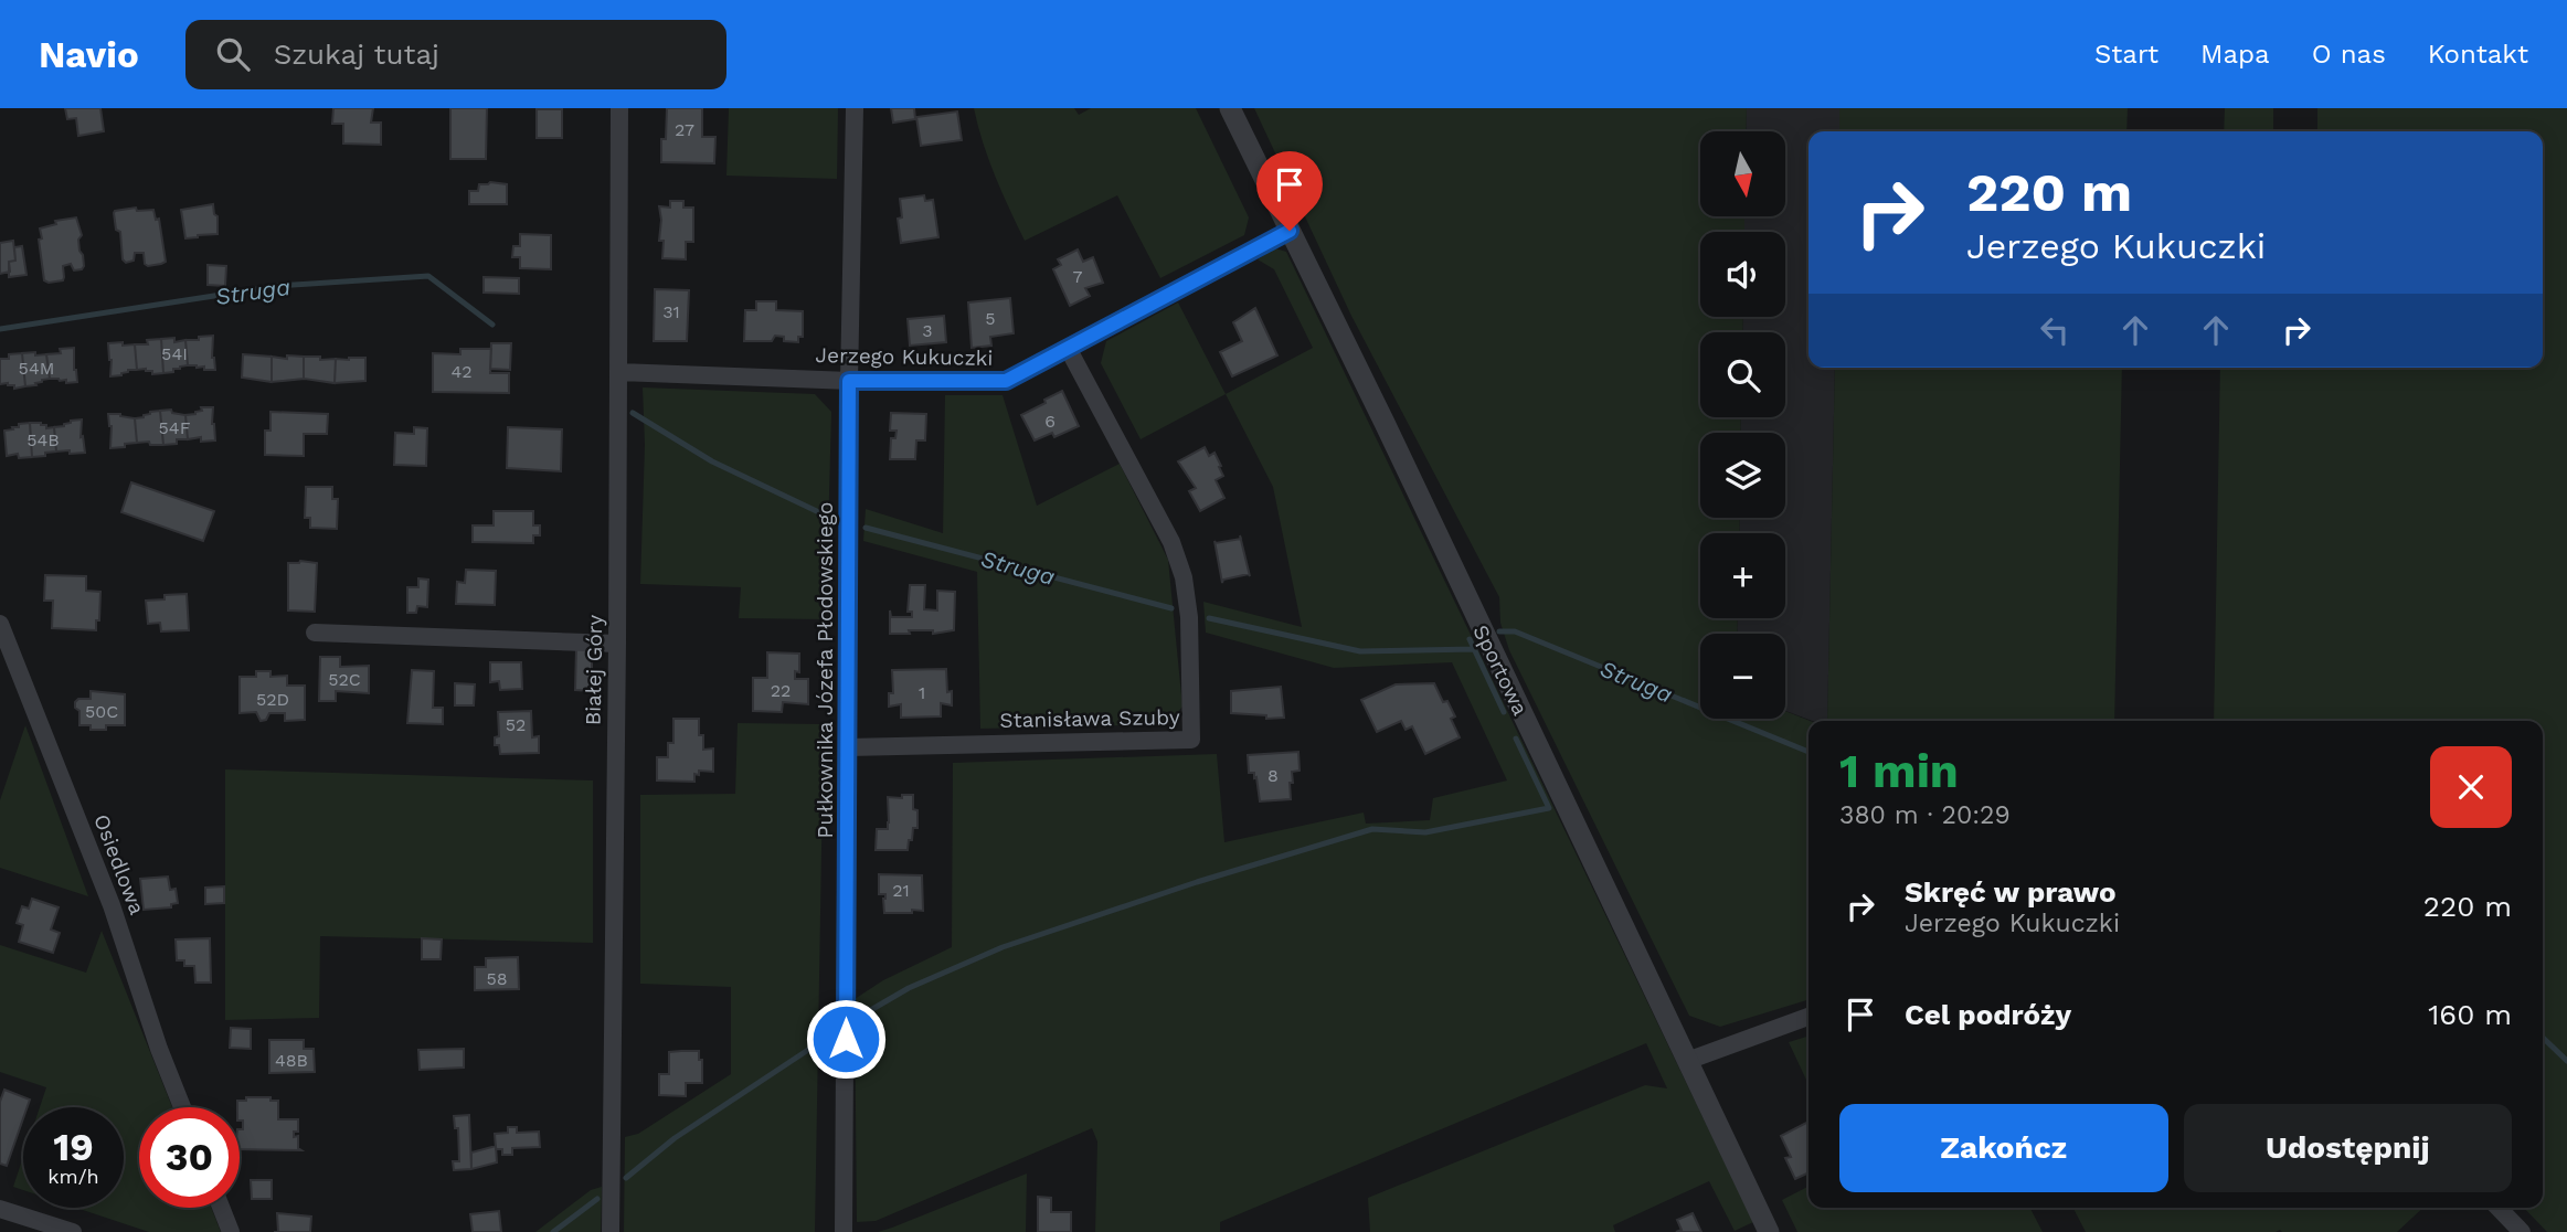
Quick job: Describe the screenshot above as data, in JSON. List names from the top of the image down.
{
  "streets": {
    "street": [
      "Jerzego Kukuczki",
      "Białej Góry",
      "Pułkownika Józefa Płodowskiego",
      "Sportowa",
      "Stanisława Szuby",
      "Osiedlowa"
    ]
  },
  "crossings": [
    ["Jerzego Kukuczki", "Białej Góry"],
    ["Jerzego Kukuczki", "Pułkownika Józefa Płodowskiego"],
    ["Jerzego Kukuczki", "Sportowa"],
    ["Jerzego Kukuczki", "Stanisława Szuby"],
    ["Pułkownika Józefa Płodowskiego", "Stanisława Szuby"]
  ],
  "water": ["Struga"],
  "house_numbers": [
    "27",
    "7",
    "31",
    "5",
    "3",
    "54I",
    "54M",
    "42",
    "6",
    "54F",
    "54B",
    "52C",
    "22",
    "1",
    "52D",
    "50C",
    "52",
    "8",
    "21",
    "58",
    "48B"
  ],
  "north": "bottom",
  "page": {
    "header": "Navio",
    "search": "Szukaj tutaj",
    "nav": [
      "Start",
      "Mapa",
      "O nas",
      "Kontakt"
    ],
    "map_buttons": ["+", "−"],
    "turn": ["220 m", "Jerzego Kukuczki"],
    "heading": ["1 min", "380 m · 20:29"],
    "list": [
      {
        "name": "Skręć w prawo",
        "note": "Jerzego Kukuczki",
        "value": "220 m"
      },
      {
        "name": "Cel podróży",
        "value": "160 m"
      }
    ],
    "buttons": ["Zakończ", "Udostępnij"],
    "speed": "19 km/h",
    "limit": "30"
  }
}
